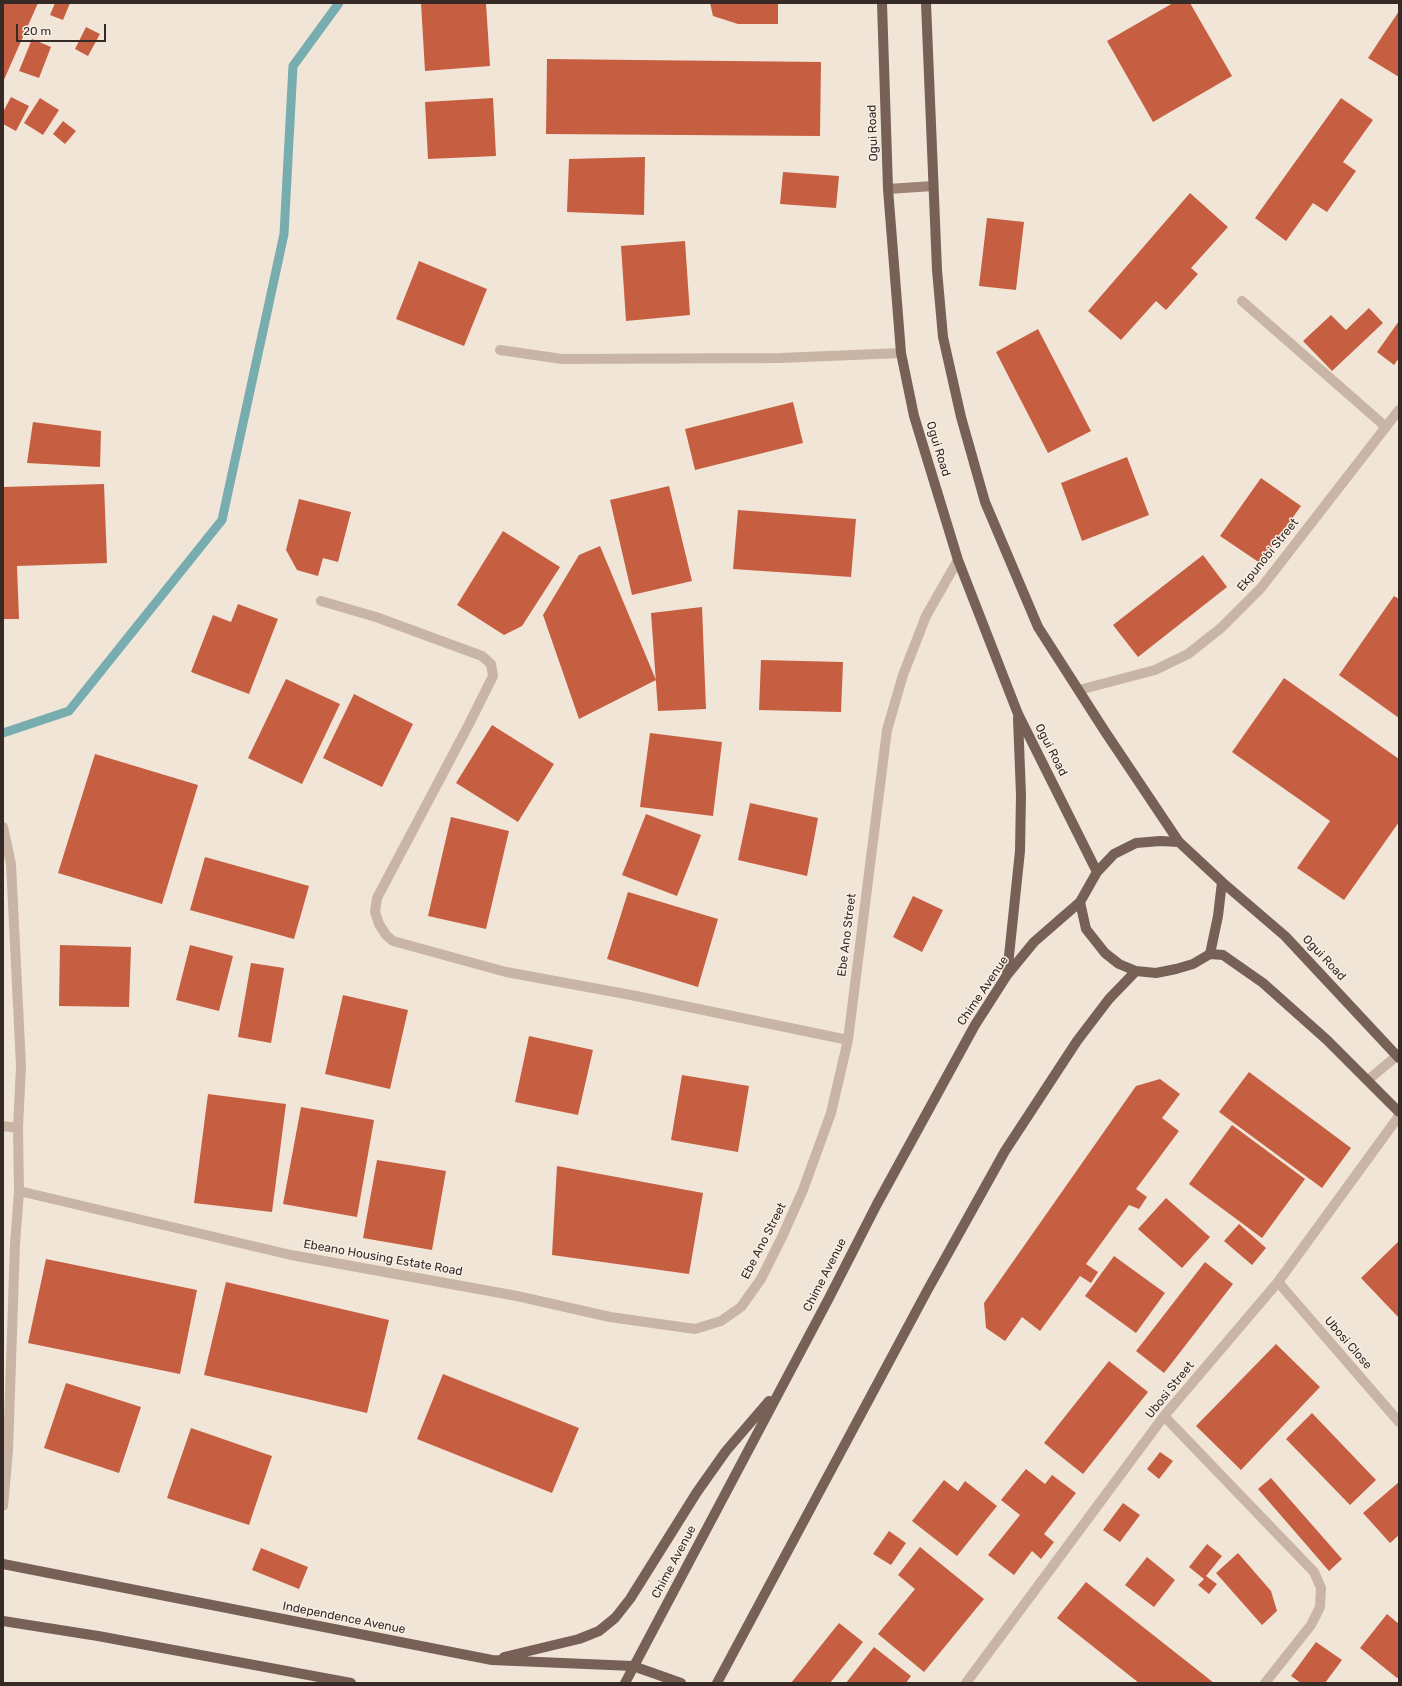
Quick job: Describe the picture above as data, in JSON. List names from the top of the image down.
{
  "streets": {
    "main road": ["Ogui Road", "Chime Avenue", "Independence Avenue"],
    "street": [
      "Ekpunobi Street",
      "Ebe Ano Street",
      "Ebeano Housing Estate Road",
      "Ubosi Close",
      "Ubosi Street"
    ]
  },
  "crossings": [
    ["Ogui Road", "Ebe Ano Street"],
    ["Ogui Road", "Chime Avenue"],
    ["Ebe Ano Street", "Ebeano Housing Estate Road"],
    ["Chime Avenue", "Independence Avenue"],
    ["Ubosi Close", "Ubosi Street"]
  ],
  "scale_bar": "20 m"
}
